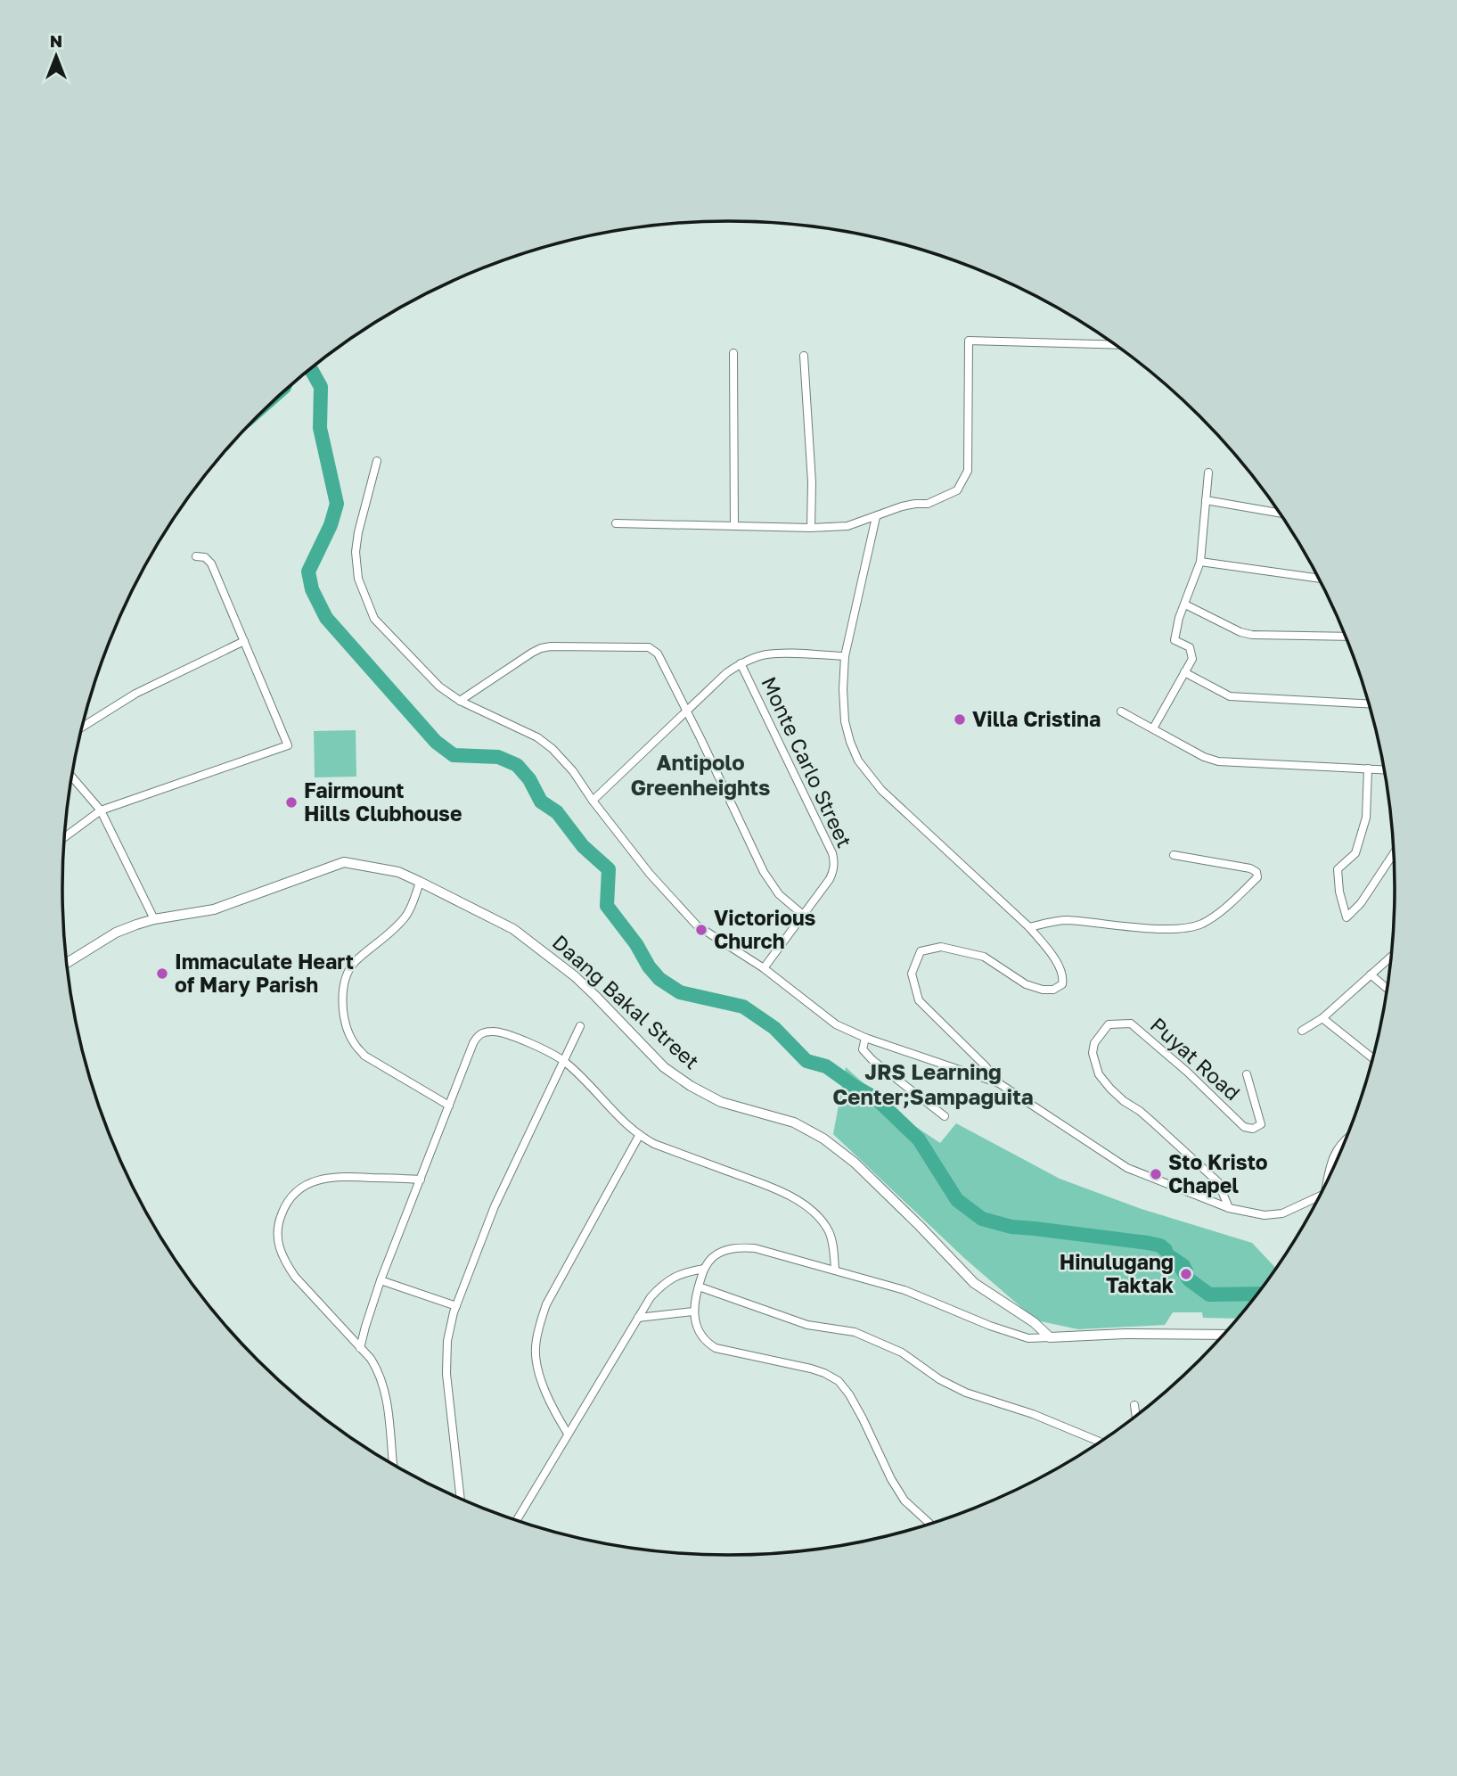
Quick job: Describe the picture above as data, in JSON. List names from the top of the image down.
{
  "streets": {
    "street": ["Monte Carlo Street", "Daang Bakal Street", "Puyat Road"]
  },
  "districts": ["Antipolo Greenheights", "JRS Learning Center;Sampaguita"],
  "places": [
    "Villa Cristina",
    "Fairmount Hills Clubhouse",
    "Victorious Church",
    "Immaculate Heart of Mary Parish",
    "Sto Kristo Chapel",
    "Hinulugang Taktak"
  ],
  "north": "top"
}
